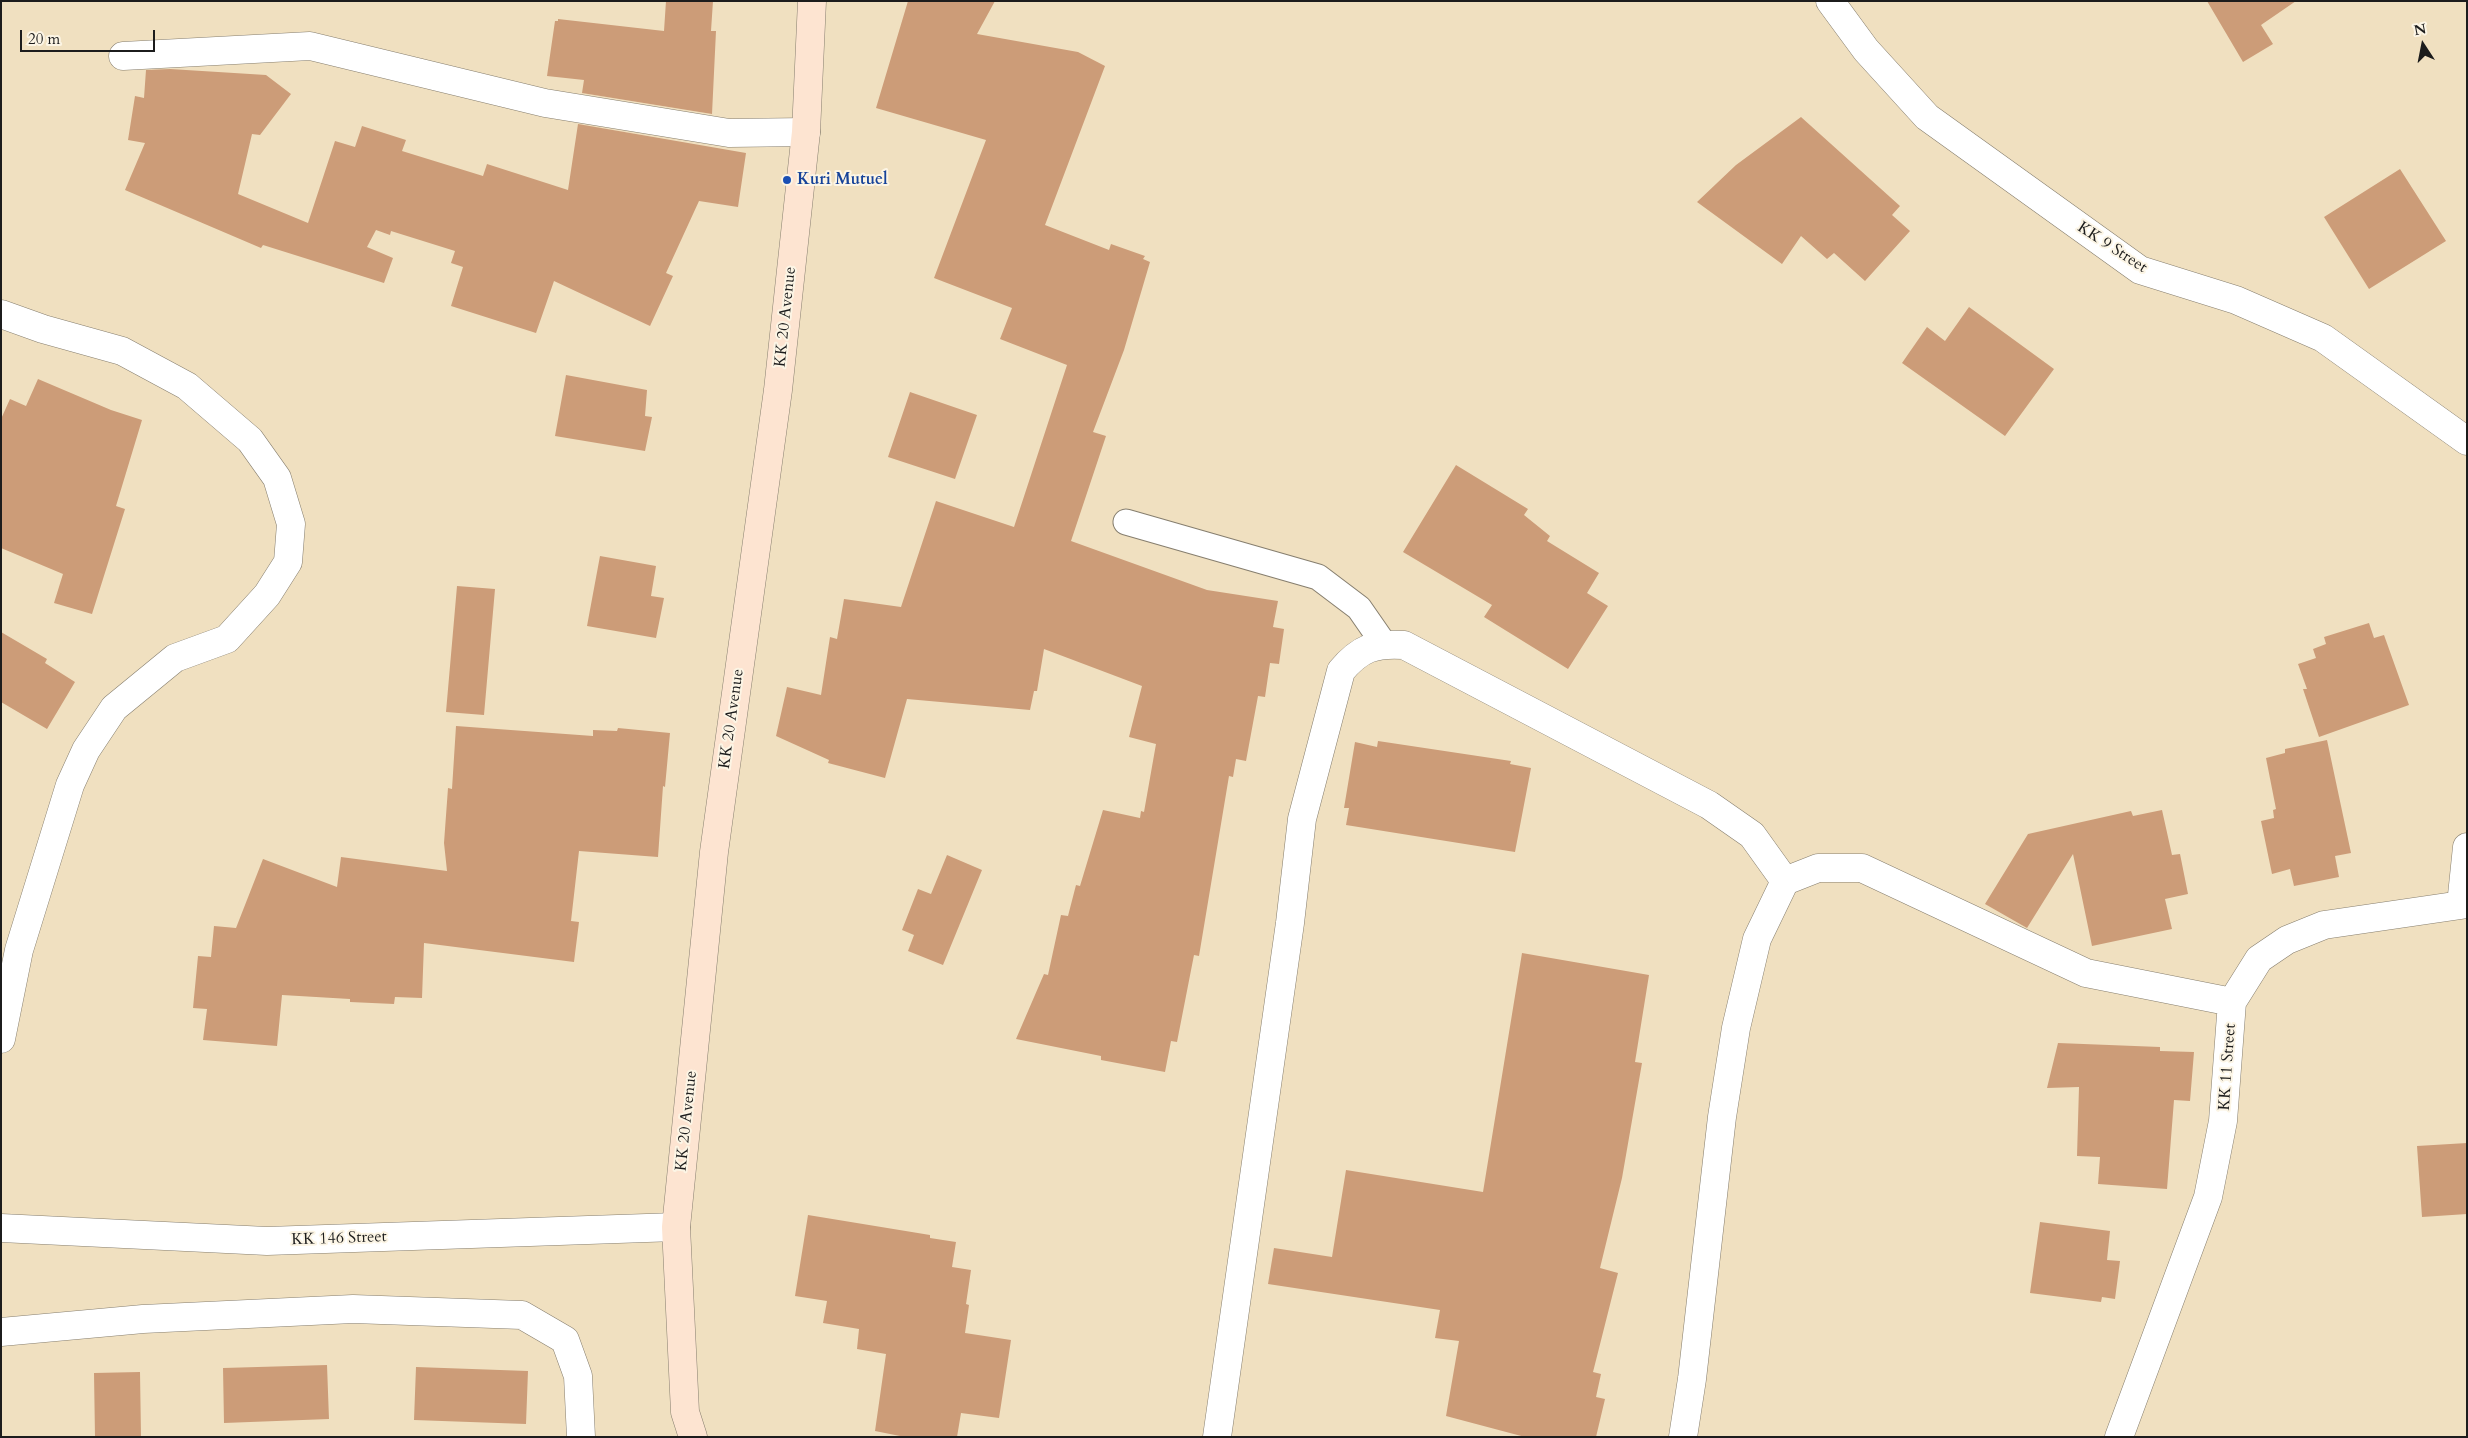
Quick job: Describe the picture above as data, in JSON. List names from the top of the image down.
{
  "streets": {
    "main road": ["KK 20 Avenue"],
    "street": ["KK 9 Street", "KK 11 Street", "KK 146 Street"]
  },
  "crossings": [
    ["KK 20 Avenue", "KK 146 Street"]
  ],
  "places": ["Kuri Mutuel"],
  "scale_bar": "20 m",
  "north": "top"
}
